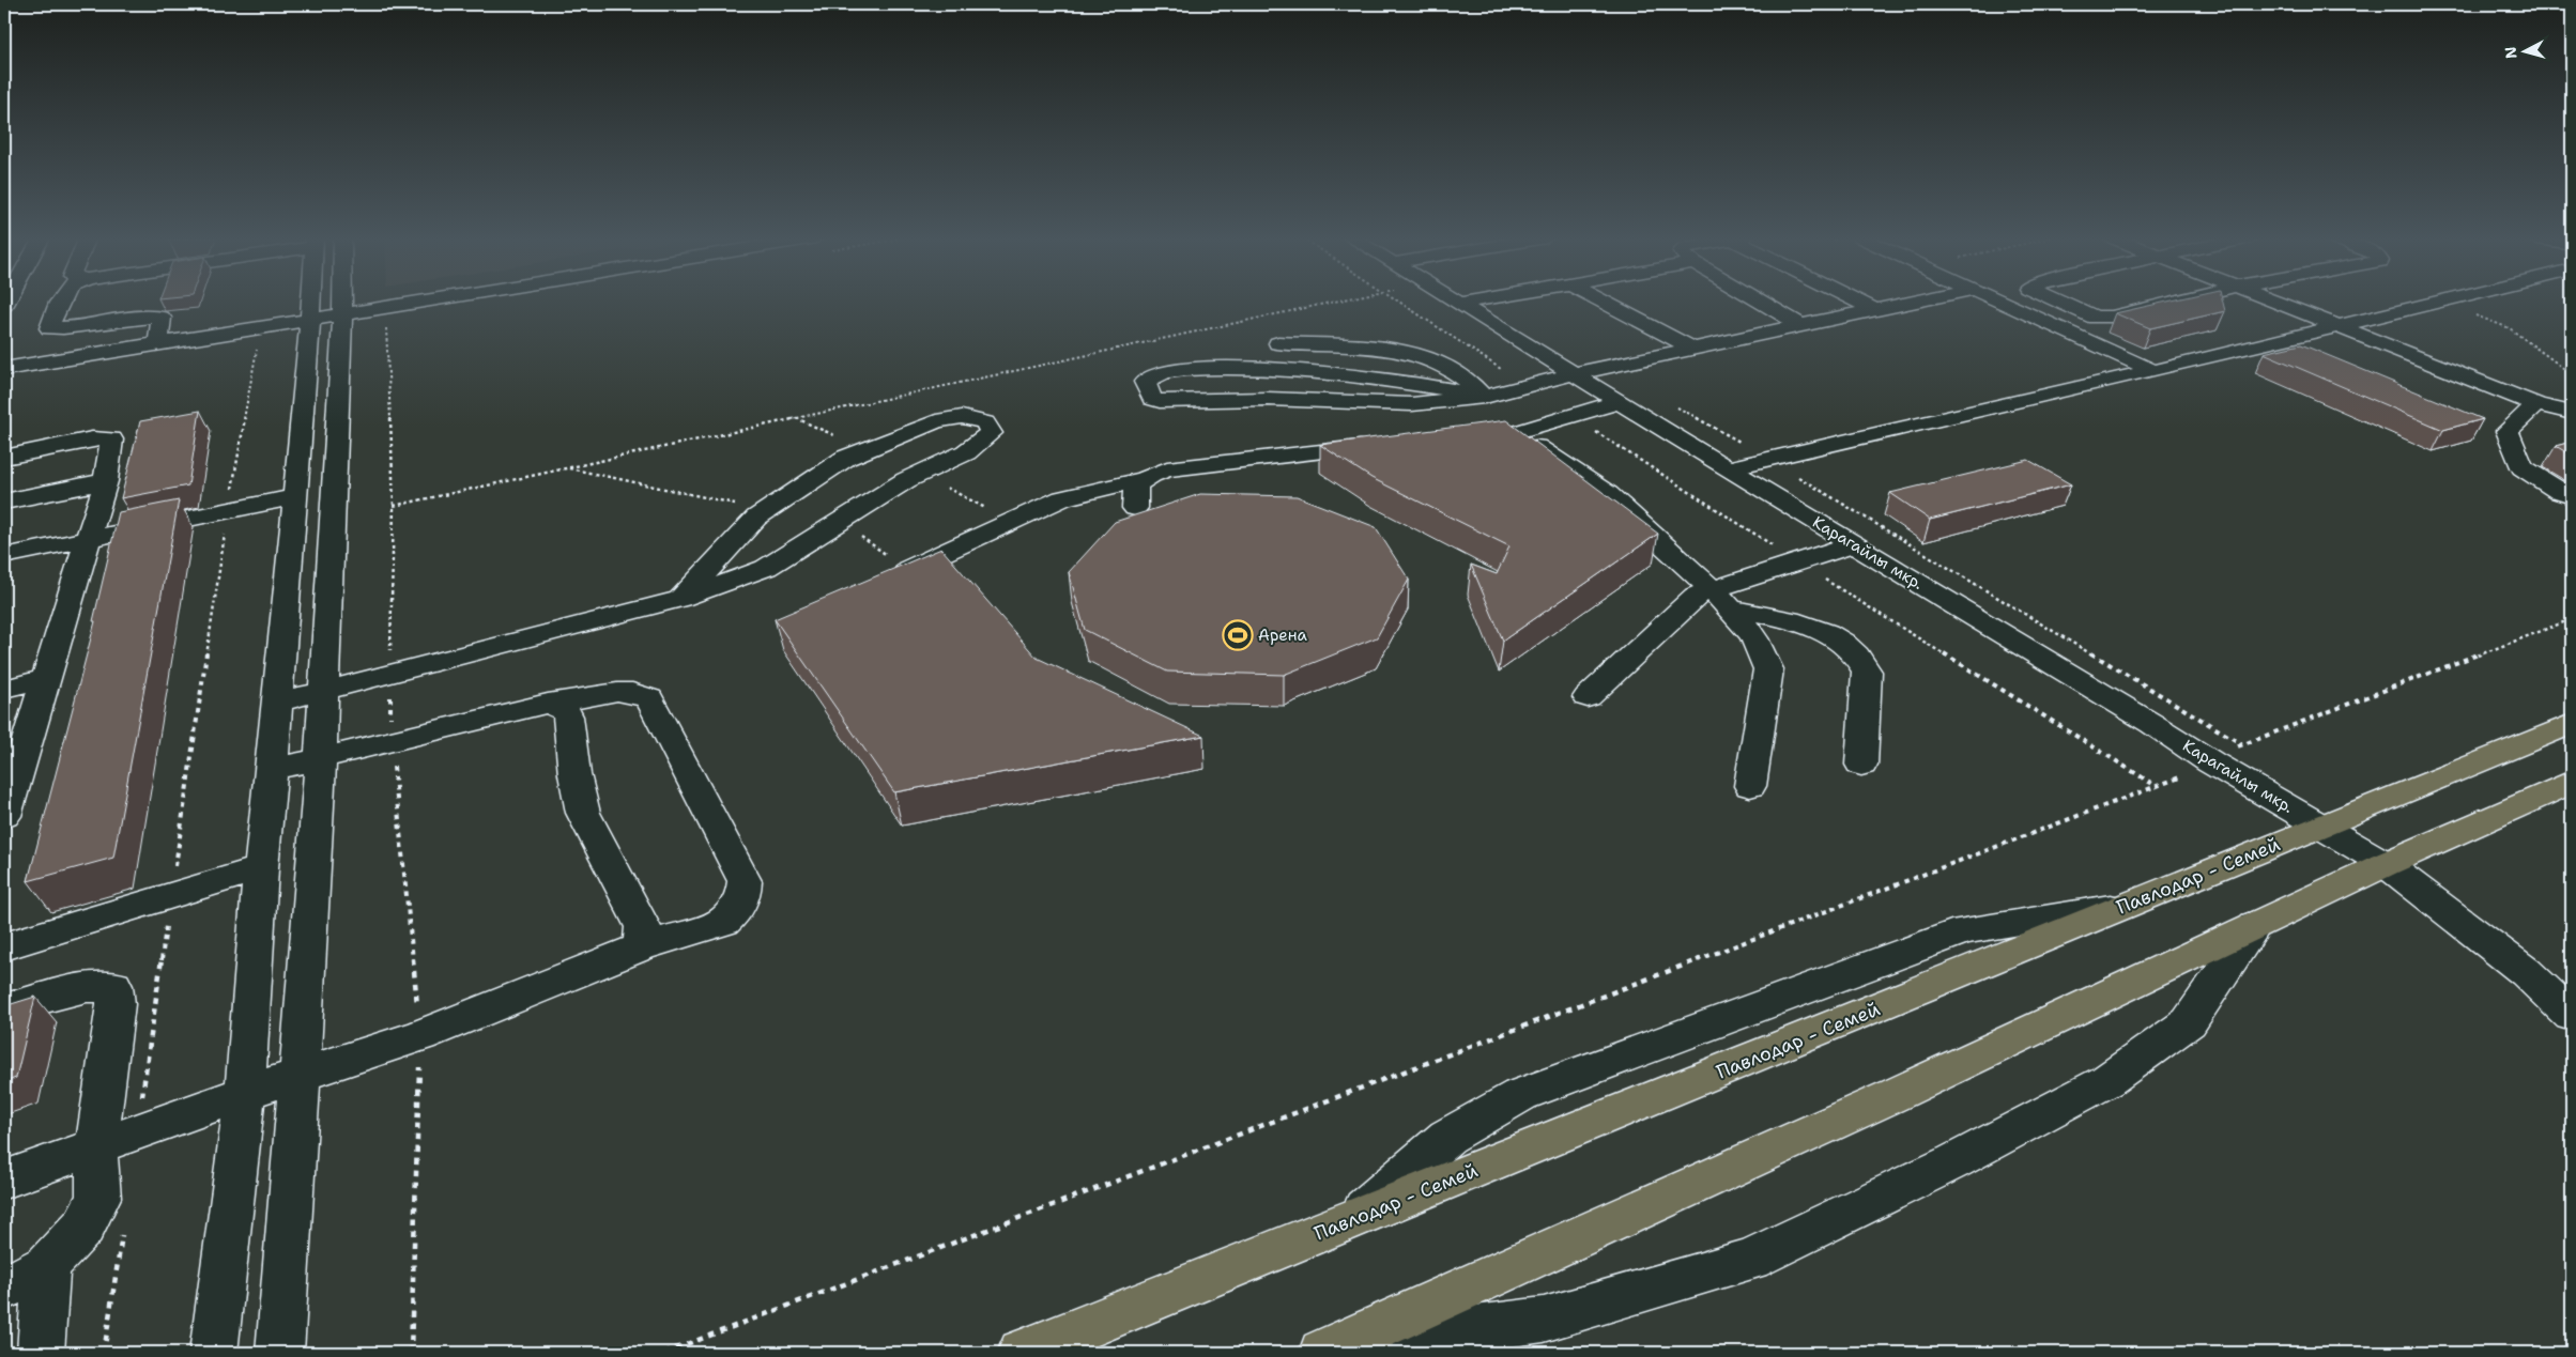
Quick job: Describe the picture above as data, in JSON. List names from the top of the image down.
{
  "streets": {
    "highway": ["Павлодар - Семей"],
    "street": ["Карагайлы мкр."]
  },
  "crossings": [
    ["Карагайлы мкр.", "Павлодар - Семей"]
  ],
  "places": {
    "sports": ["Арена"]
  },
  "north": "left"
}
